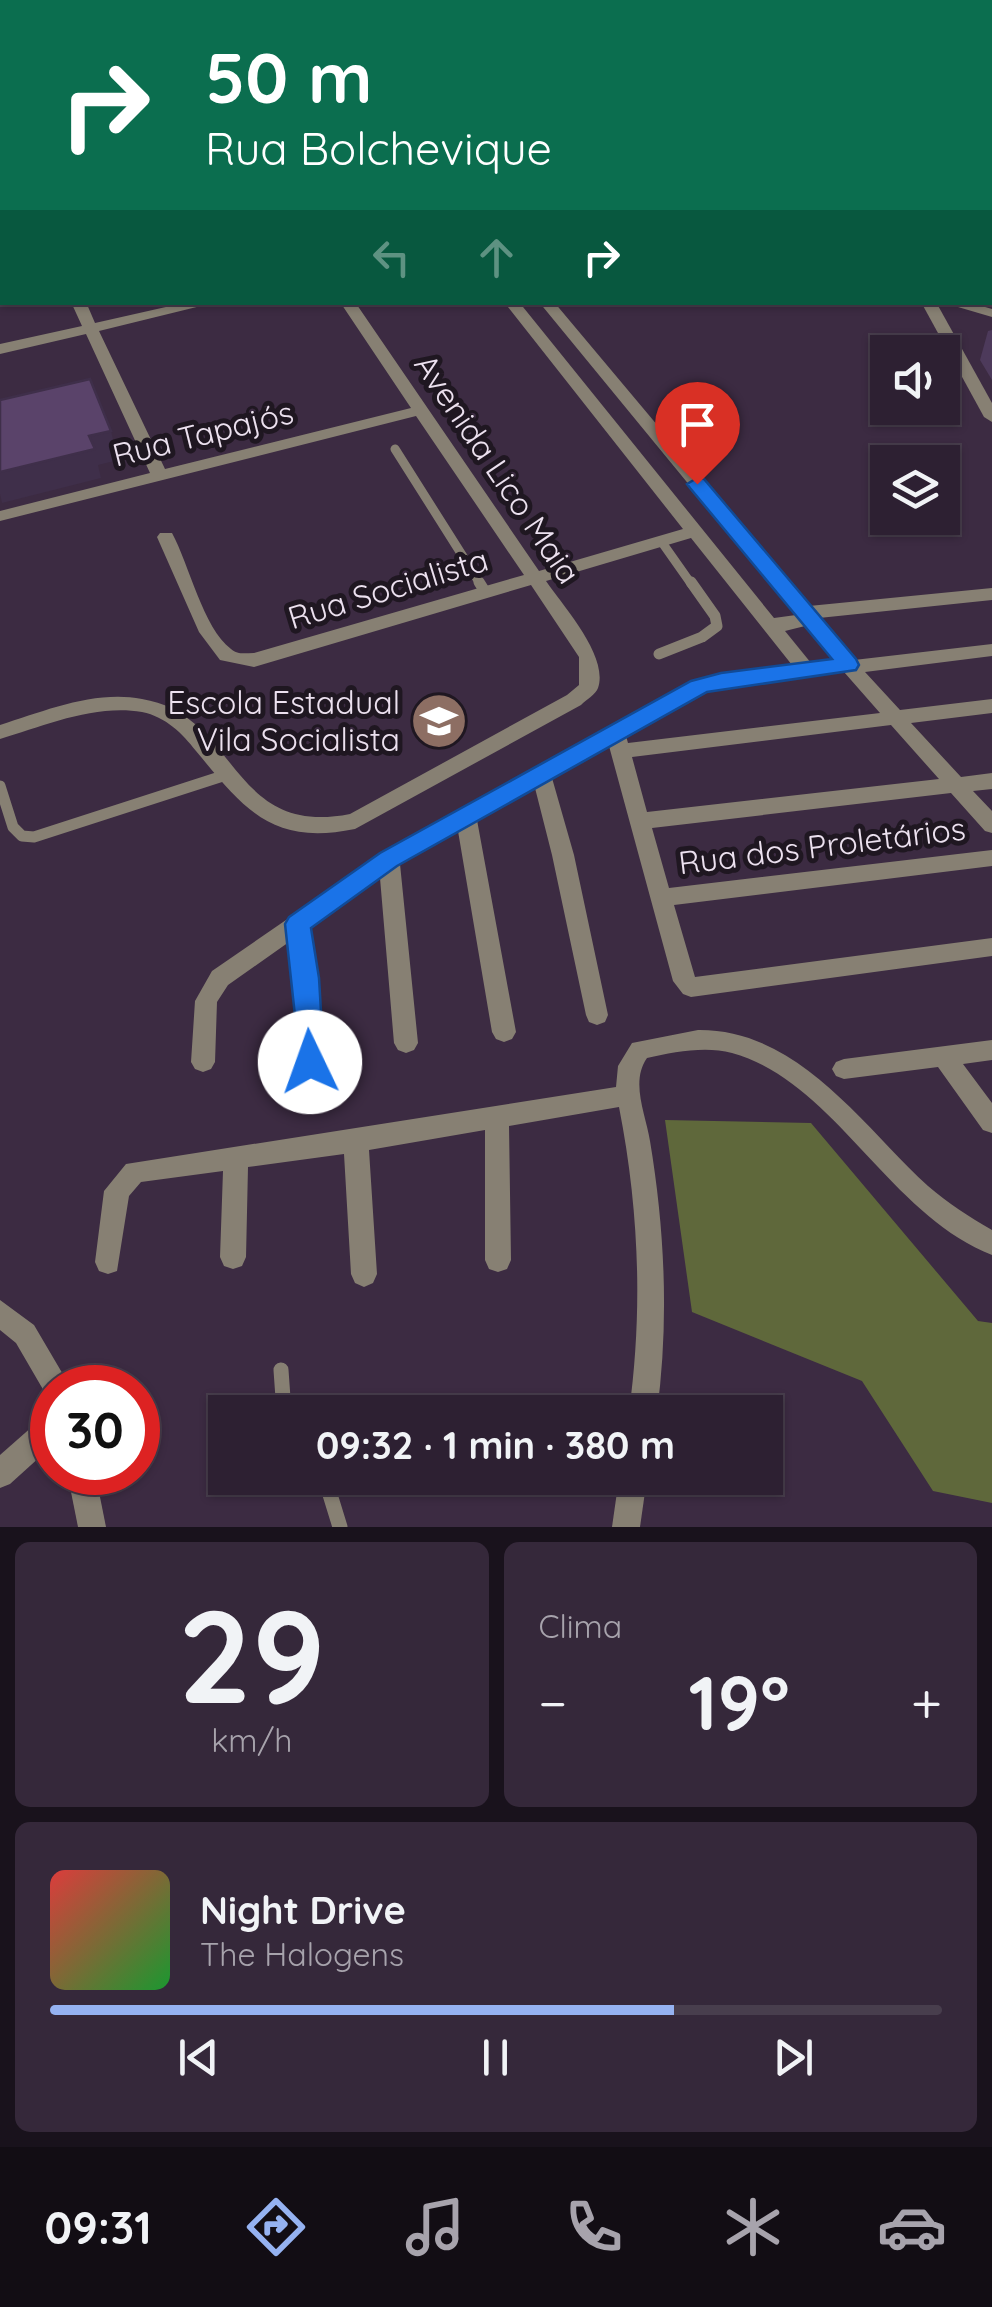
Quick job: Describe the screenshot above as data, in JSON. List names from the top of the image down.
{
  "streets": {
    "street": [
      "Rua Tapajós",
      "Avenida Lico Maia",
      "Rua Socialista",
      "Rua dos Proletários"
    ]
  },
  "crossings": [
    ["Rua Tapajós", "Avenida Lico Maia"],
    ["Avenida Lico Maia", "Rua Socialista"]
  ],
  "places": {
    "school or university": ["Escola Estadual Vila Socialista"]
  },
  "page": {
    "turn": ["50 m", "Rua Bolchevique"],
    "limit": "30",
    "trip": "09:32 · 1 min · 380 m",
    "tile": [
      ["29", "km/h"],
      "Clima"
    ],
    "heat": ["−", "19°", "+"],
    "song": ["Night Drive", "The Halogens"],
    "tabs": "09:31"
  }
}
